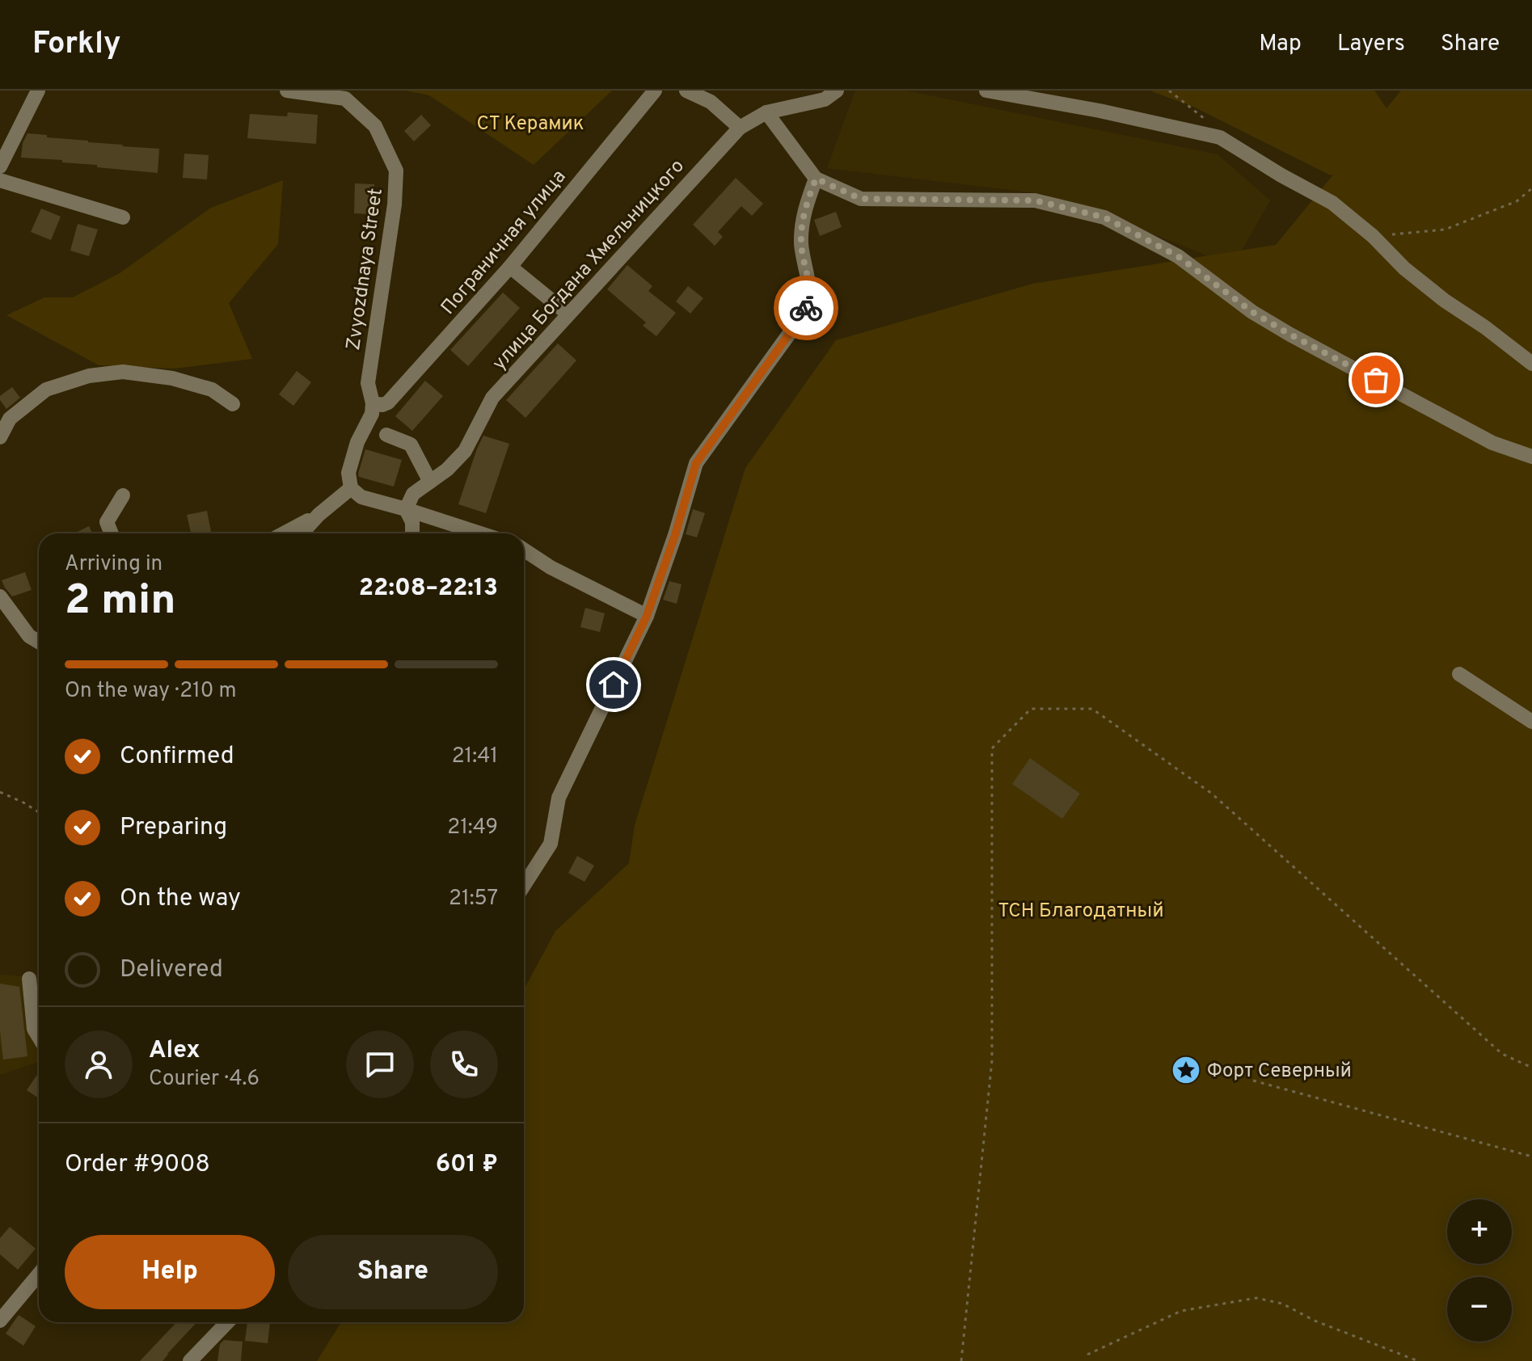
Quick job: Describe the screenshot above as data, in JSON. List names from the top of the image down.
{
  "streets": {
    "street": ["Пограничная улица", "улица Богдана Хмельницкого", "Zvyozdnaya Street"]
  },
  "crossings": [
    ["Пограничная улица", "Zvyozdnaya Street"]
  ],
  "parks": ["СТ Керамик", "ТСН Благодатный"],
  "places": {
    "place": ["Форт Северный"]
  },
  "page": {
    "header": "Forkly",
    "nav": ["Map", "Layers", "Share"],
    "heading": ["2 min", "Arriving in", "22:08–22:13"],
    "panel": [
      "Alex",
      "Courier · 4.6",
      "Order #9008",
      "601 ₽"
    ],
    "bar": "On the way · 210 m",
    "list": [
      ["Confirmed", "21:41"],
      ["Preparing", "21:49"],
      ["On the way", "21:57"],
      "Delivered"
    ],
    "map_buttons": ["+", "−"],
    "buttons": ["Help", "Share"]
  }
}
